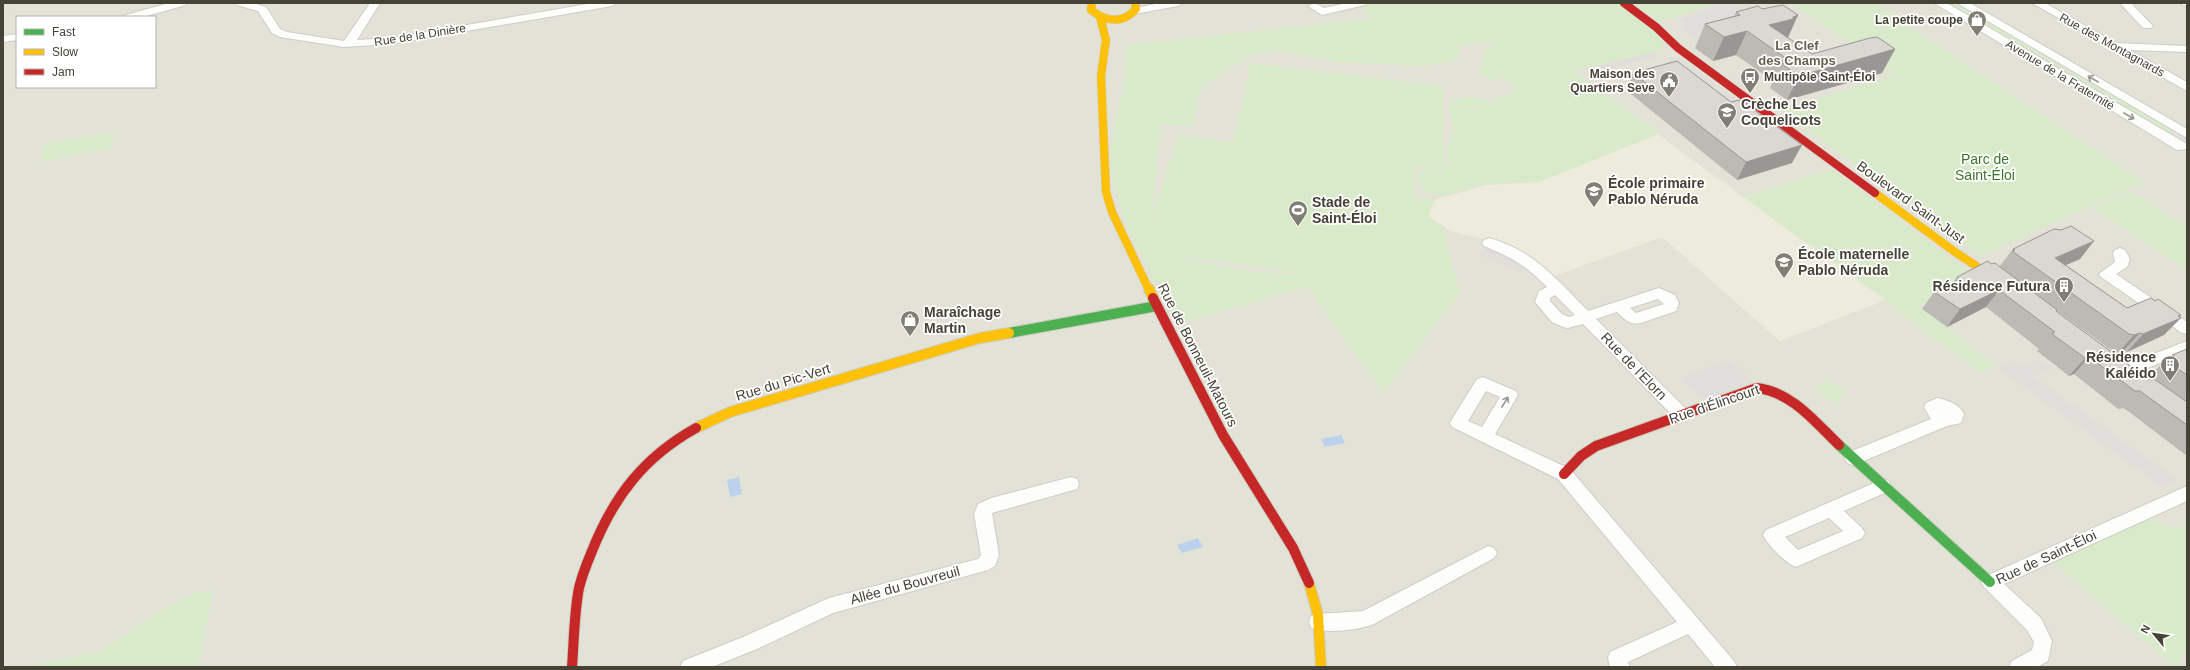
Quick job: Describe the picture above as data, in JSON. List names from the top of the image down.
{
  "streets": {
    "street": [
      "Rue de la Dinière",
      "Rue des Montagnards",
      "Avenue de la Fraternité",
      "Boulevard Saint-Just",
      "Rue de Bonneuil-Matours",
      "Rue de l'Elorn",
      "Rue du Pic-Vert",
      "Rue d'Élincourt",
      "Rue de Saint-Éloi",
      "Allée du Bouvreuil"
    ]
  },
  "crossings": [
    ["Rue de Bonneuil-Matours", "Rue du Pic-Vert"],
    ["Rue de l'Elorn", "Rue d'Élincourt"],
    ["Rue d'Élincourt", "Rue de Saint-Éloi"]
  ],
  "districts": ["La Clef des Champs"],
  "parks": ["Parc de Saint-Éloi"],
  "places": {
    "shop": ["La petite coupe", "Maraîchage Martin"],
    "bus stop": ["Multipôle Saint-Éloi"],
    "public building": ["Maison des Quartiers Seve"],
    "school or university": ["Crèche Les Coquelicots", "École primaire Pablo Néruda", "École maternelle Pablo Néruda"],
    "sports": ["Stade de Saint-Éloi"],
    "building": ["Résidence Futura", "Résidence Kaléido"]
  },
  "legend": ["Fast", "Slow", "Jam"],
  "north": "top left"
}
